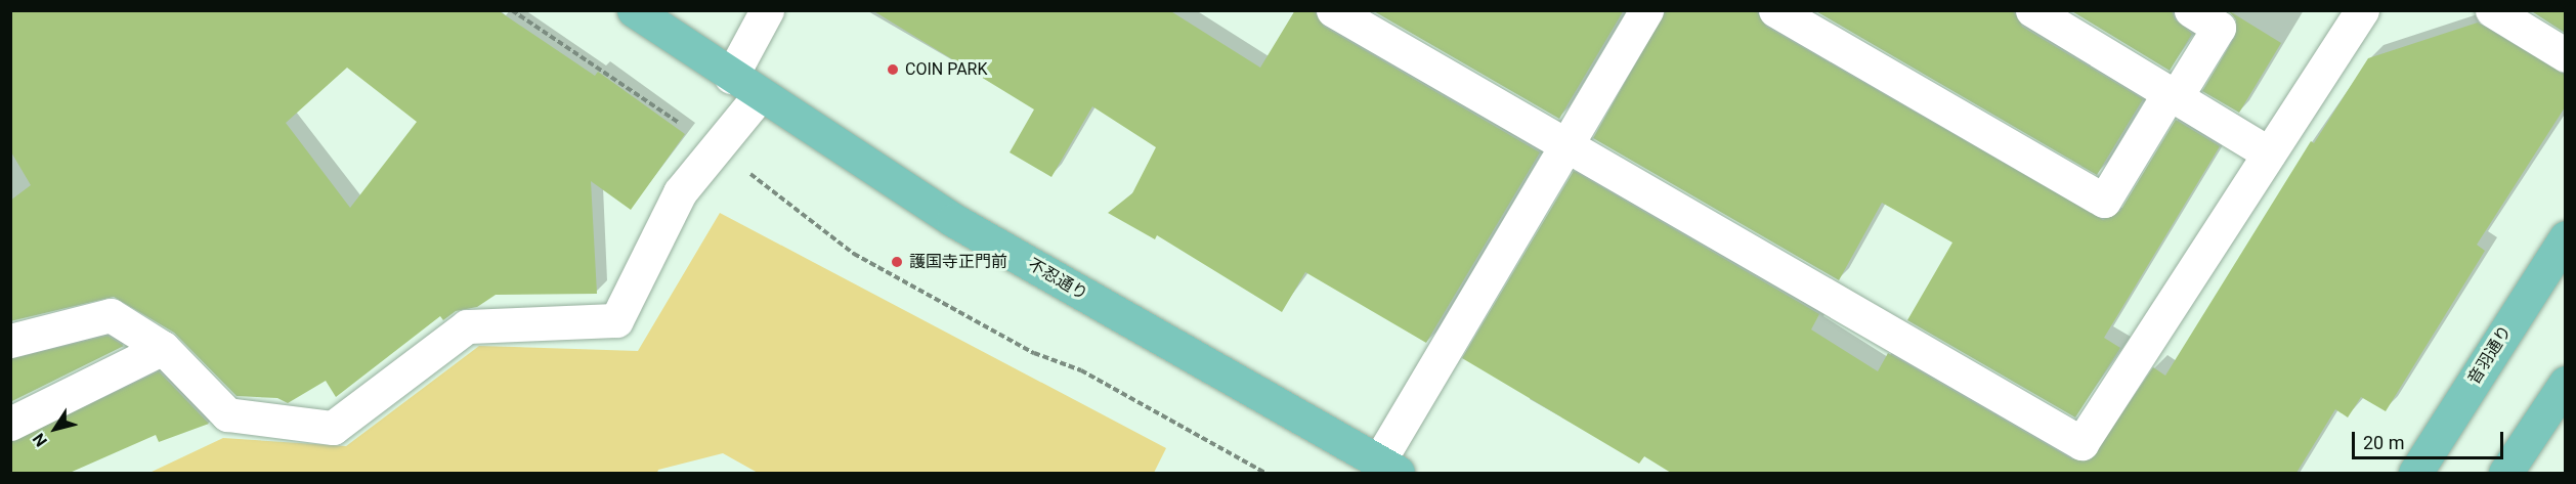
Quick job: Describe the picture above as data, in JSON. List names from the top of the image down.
{
  "streets": {
    "main road": ["不忍通り", "音羽通り"]
  },
  "places": ["COIN PARK", "護国寺正門前"],
  "scale_bar": "20 m",
  "north": "bottom left"
}
